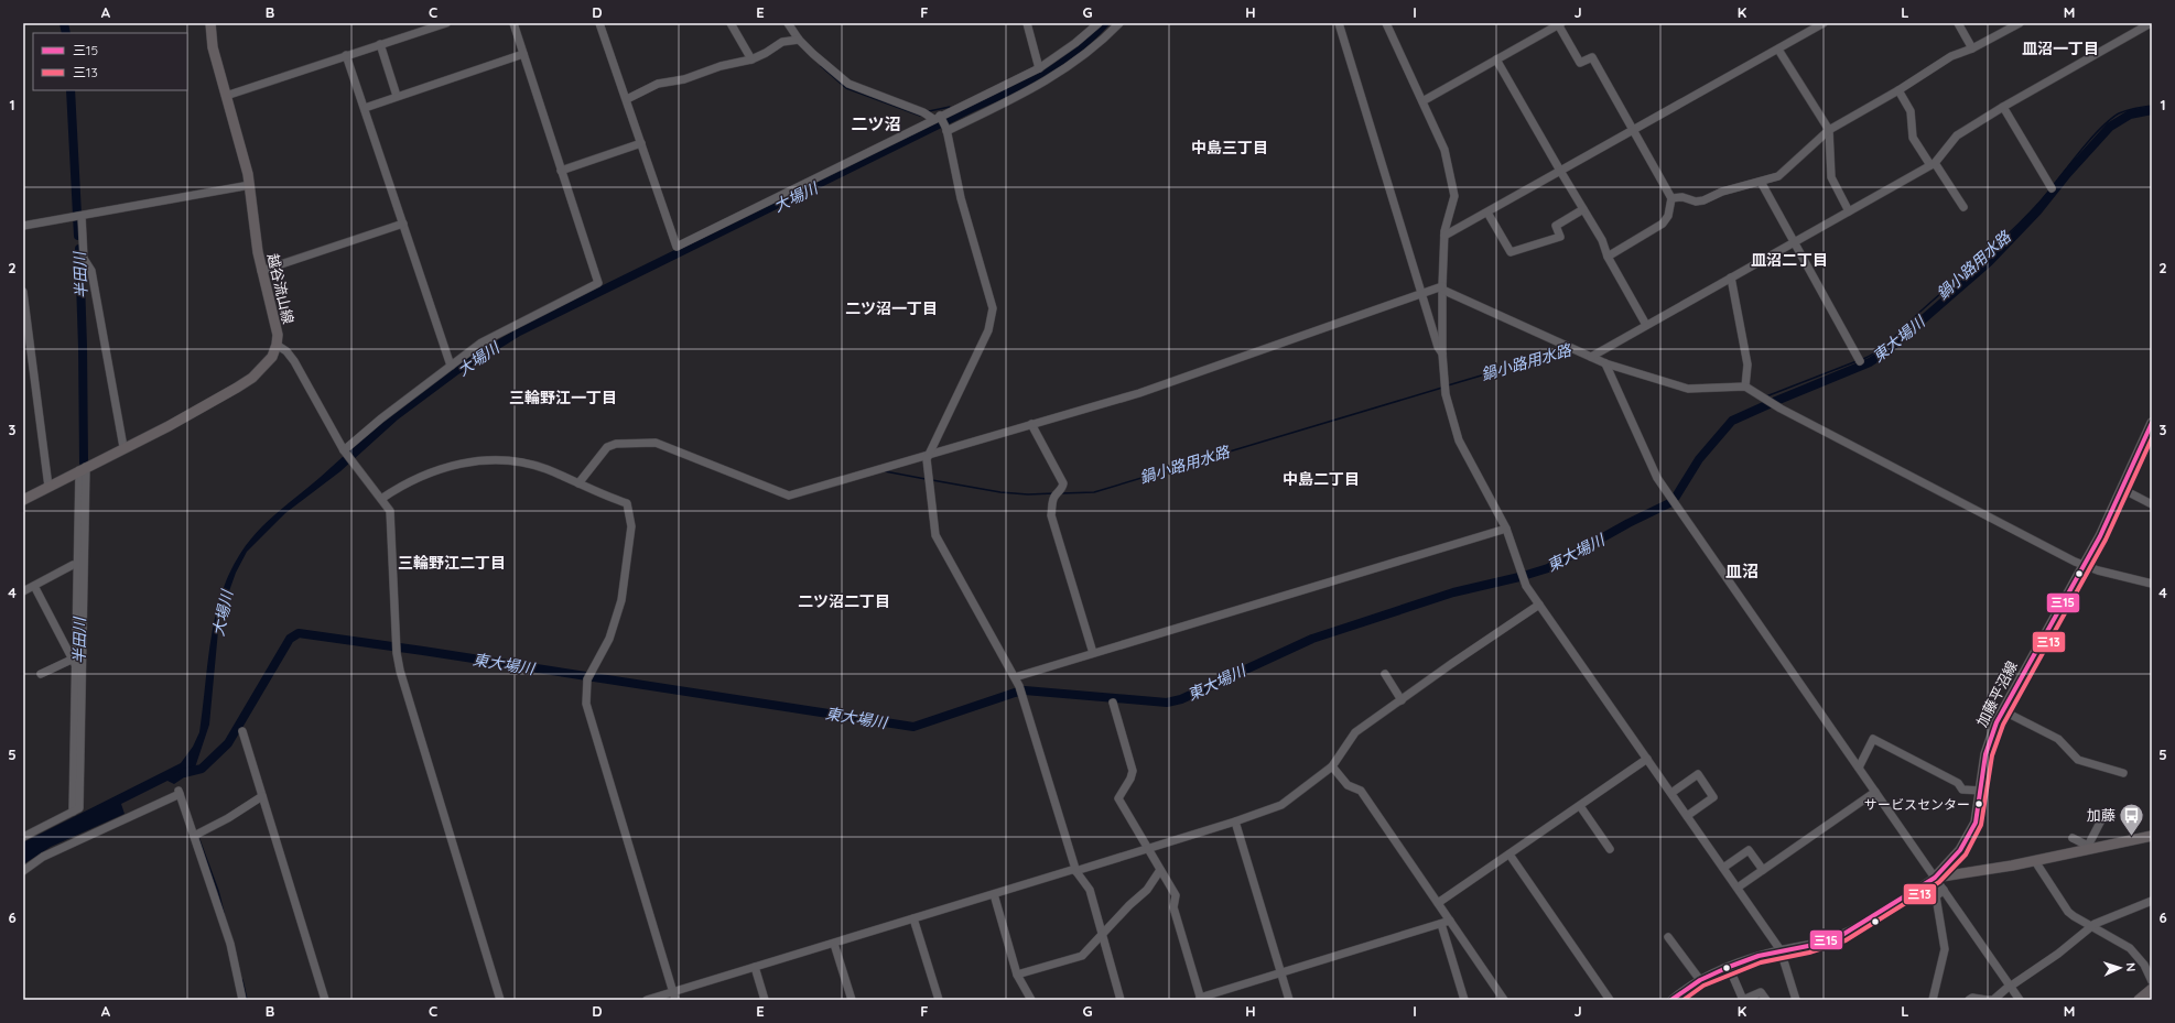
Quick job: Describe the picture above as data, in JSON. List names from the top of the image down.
{
  "streets": {
    "main road": ["越谷流山線", "加藤平沼線"]
  },
  "districts": [
    "皿沼一丁目",
    "二ツ沼",
    "中島三丁目",
    "皿沼二丁目",
    "二ツ沼一丁目",
    "三輪野江一丁目",
    "中島二丁目",
    "三輪野江二丁目",
    "皿沼",
    "二ツ沼二丁目"
  ],
  "water": [
    "大場川",
    "鍋小路用水路",
    "半田川",
    "東大場川"
  ],
  "places": {
    "other": ["サービスセンター"],
    "bus stop": ["加藤"]
  },
  "lines": ["transit line 三15", "transit line 三13"],
  "legend": ["三15", "三13"],
  "north": "right",
  "grid": {
    "columns": [
      "A",
      "B",
      "C",
      "D",
      "E",
      "F",
      "G",
      "H",
      "I",
      "J",
      "K",
      "L",
      "M"
    ],
    "rows": [
      "1",
      "2",
      "3",
      "4",
      "5",
      "6"
    ]
  }
}
